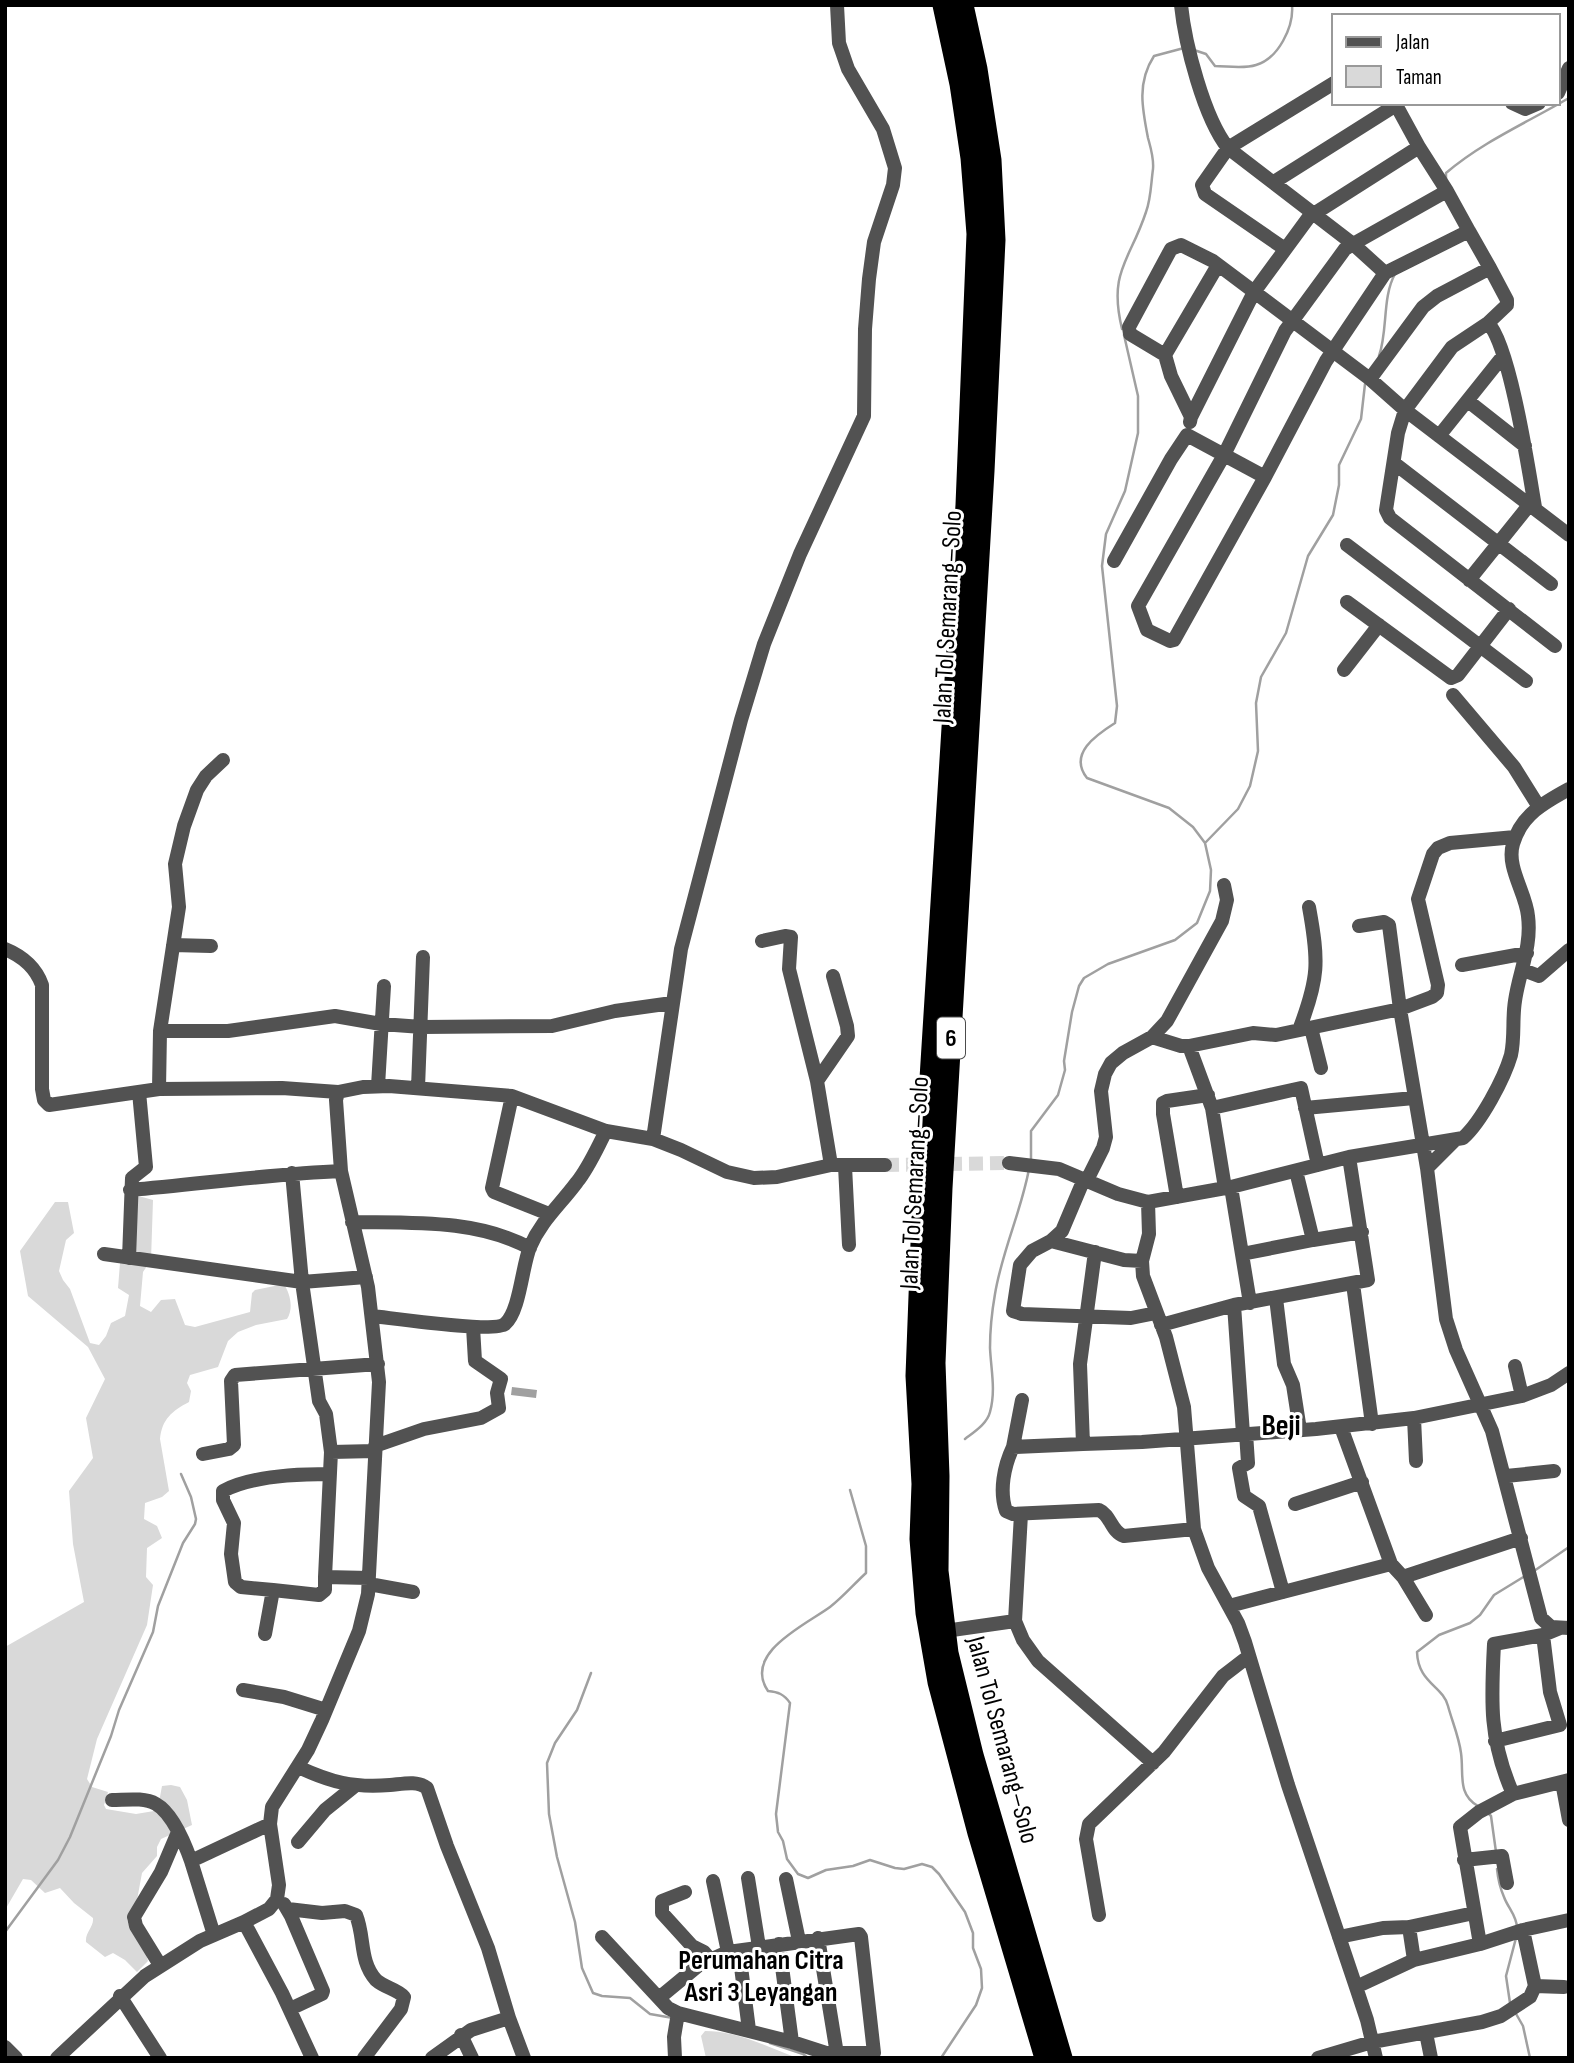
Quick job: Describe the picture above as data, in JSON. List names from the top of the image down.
{
  "streets": {
    "highway": ["Jalan Tol Semarang–Solo", "6"]
  },
  "districts": ["Beji", "Perumahan Citra Asri 3 Leyangan"],
  "legend": ["Jalan", "Taman"]
}
